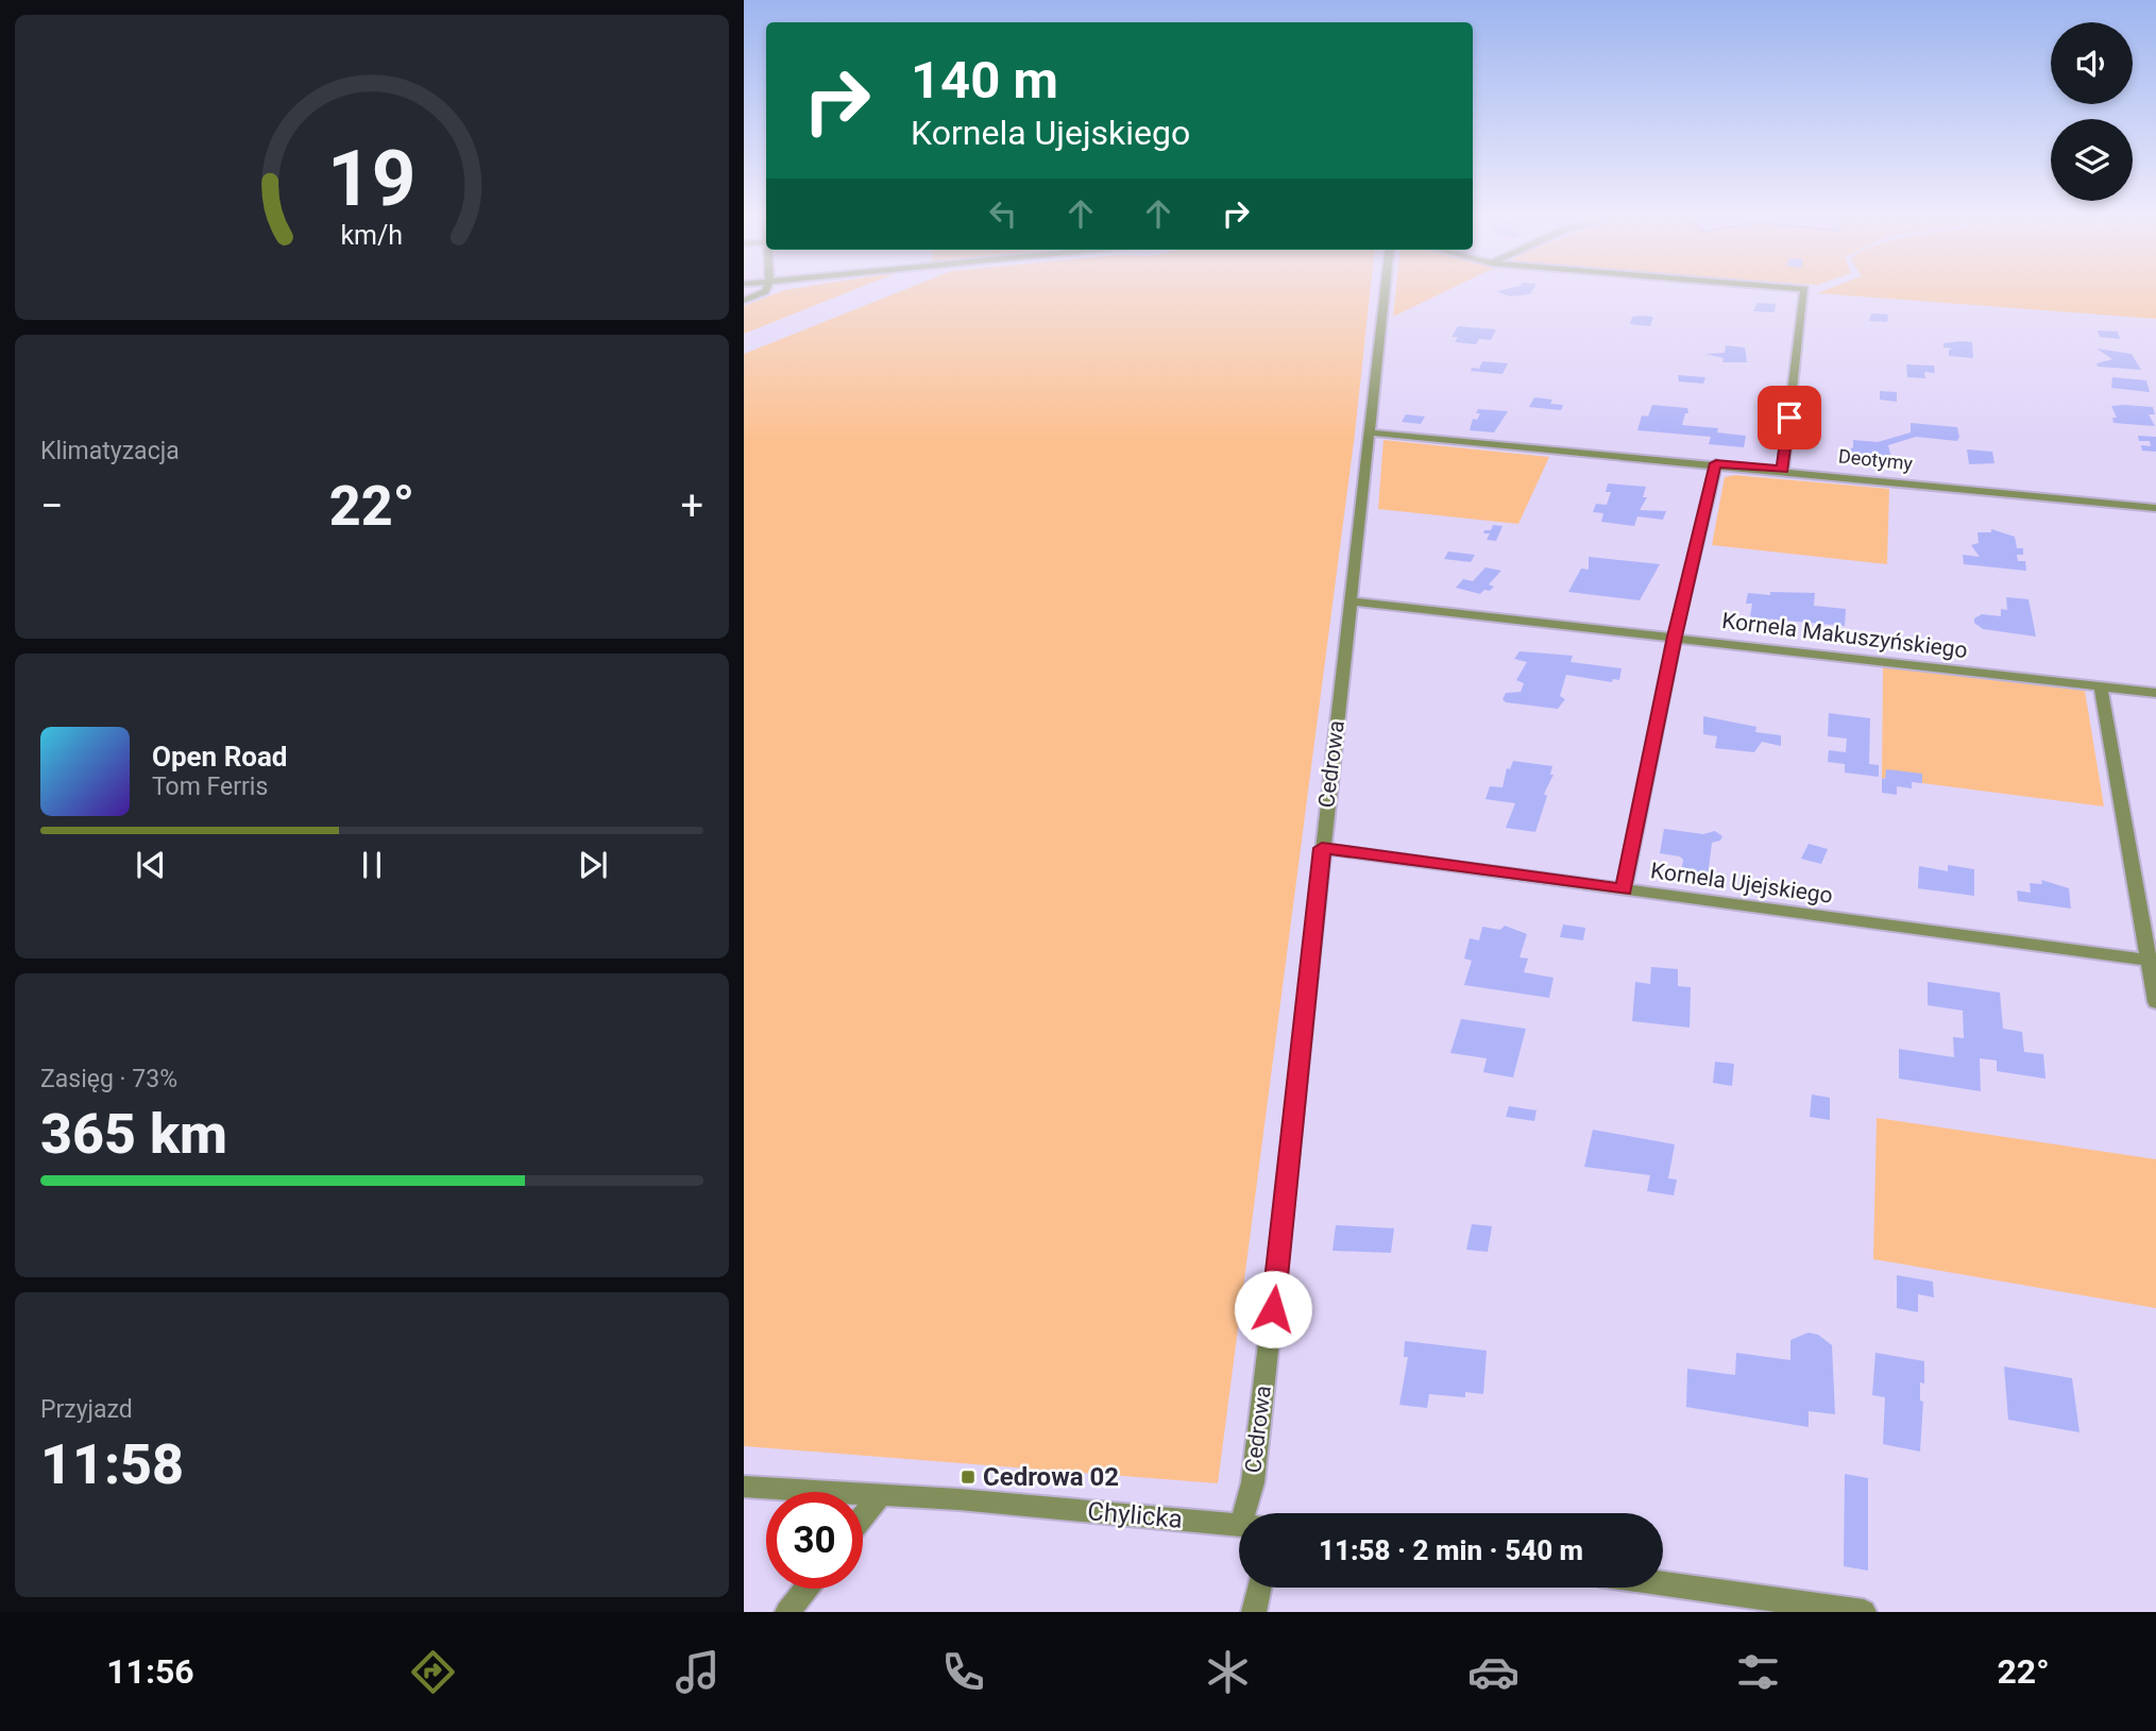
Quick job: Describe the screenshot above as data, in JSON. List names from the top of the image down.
{
  "streets": {
    "street": [
      "Deotymy",
      "Kornela Makuszyńskiego",
      "Cedrowa",
      "Kornela Ujejskiego",
      "Chylicka"
    ]
  },
  "crossings": [
    ["Deotymy", "Cedrowa"],
    ["Kornela Makuszyńskiego", "Cedrowa"],
    ["Cedrowa", "Kornela Ujejskiego"]
  ],
  "places": {
    "transit": ["Cedrowa 02"]
  },
  "page": {
    "turn": ["140 m", "Kornela Ujejskiego"],
    "tile": [
      "Klimatyzacja",
      ["Zasięg · 73%", "365 km"],
      ["Przyjazd", "11:58"]
    ],
    "heat": ["−", "22°", "+"],
    "song": ["Open Road", "Tom Ferris"],
    "limit": "30",
    "trip": "11:58 · 2 min · 540 m",
    "tabs": ["11:56", "22°"],
    "gauge": ["19", "km/h"]
  }
}
